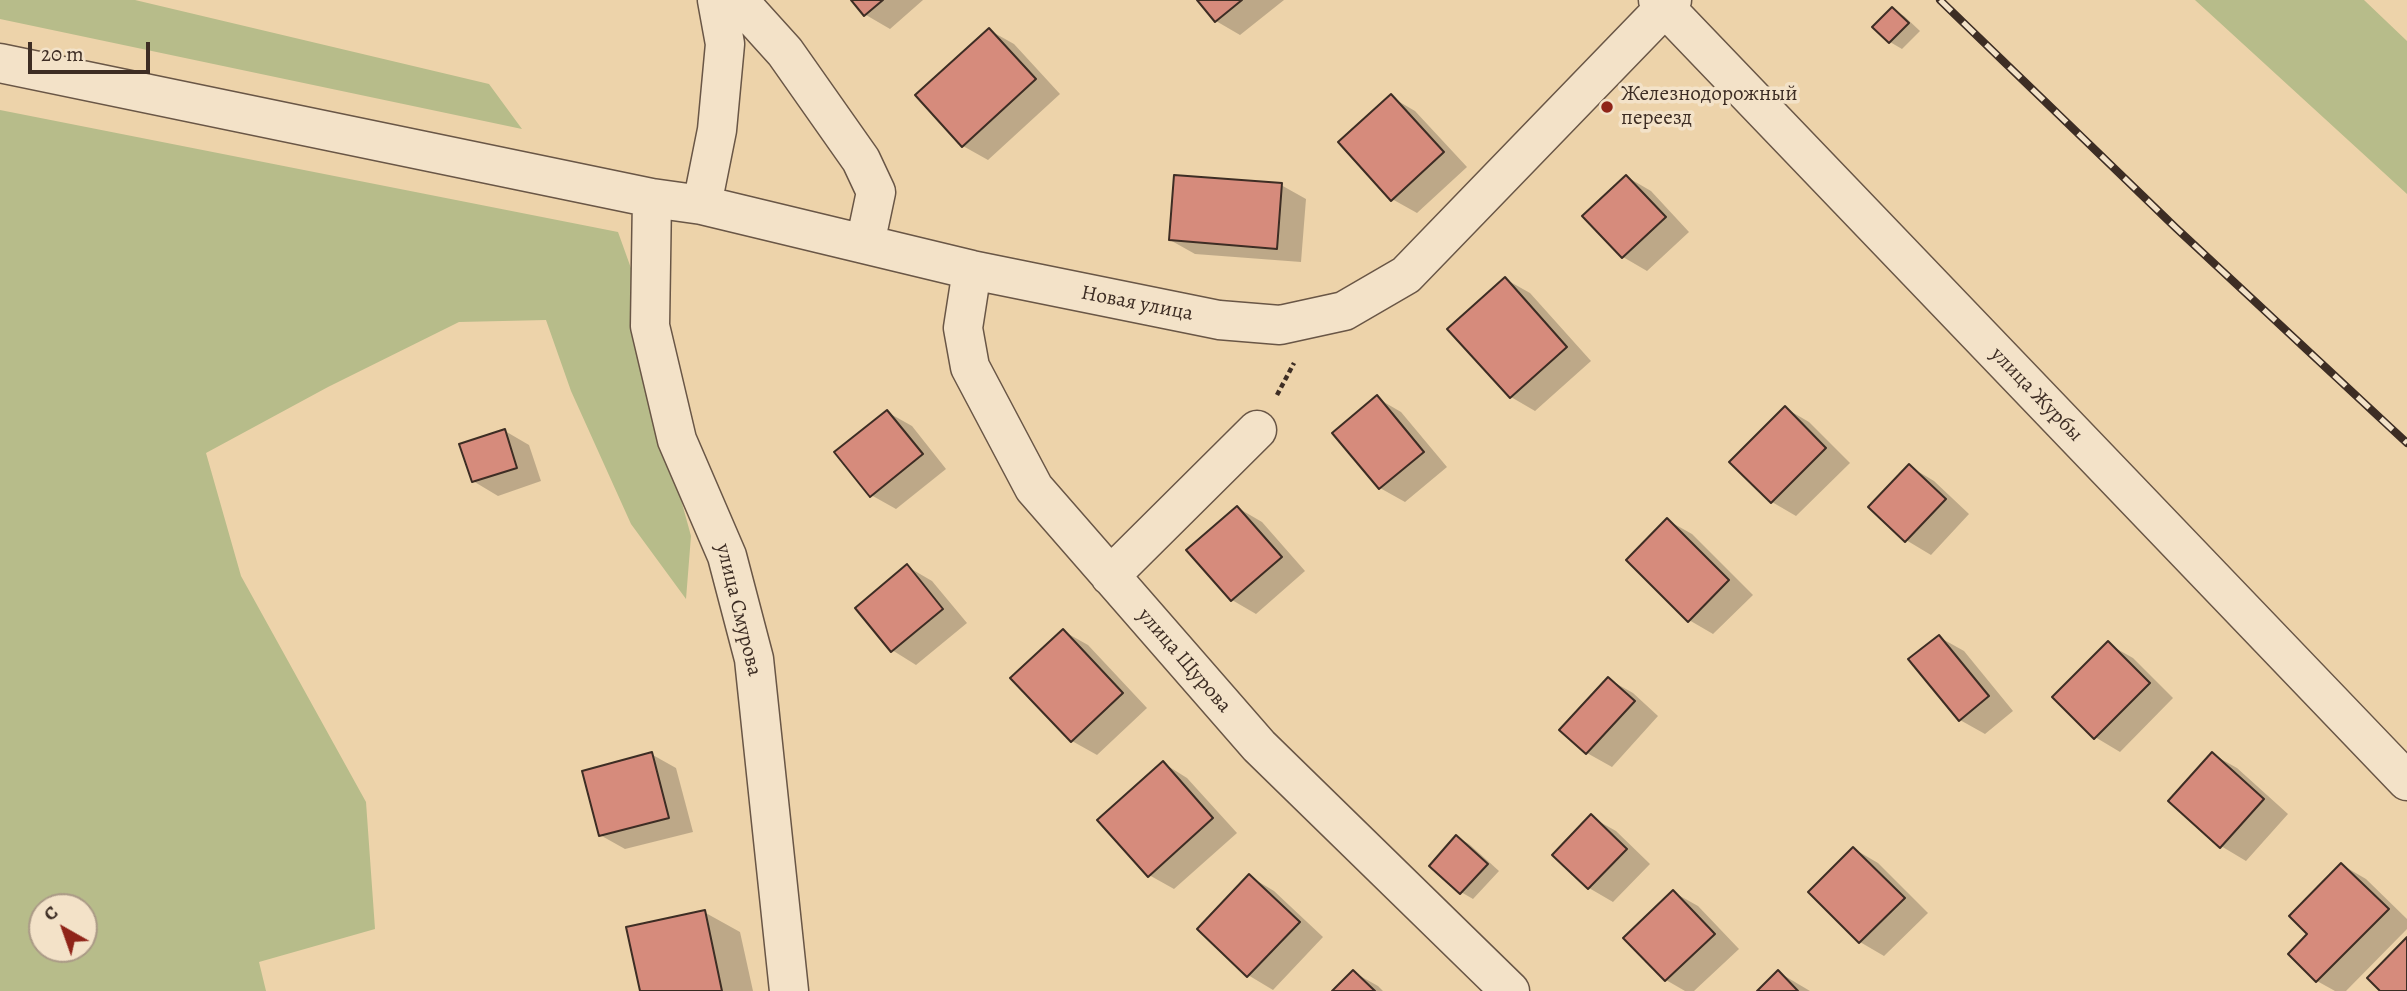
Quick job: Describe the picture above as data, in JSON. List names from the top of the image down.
{
  "streets": {
    "street": [
      "Новая улица",
      "улица Журбы",
      "улица Смурова",
      "улица Щурова"
    ]
  },
  "crossings": [
    ["Новая улица", "улица Журбы"],
    ["Новая улица", "улица Смурова"],
    ["Новая улица", "улица Щурова"]
  ],
  "places": ["Железнодорожный переезд"],
  "scale_bar": "20 m",
  "north": "top left"
}
